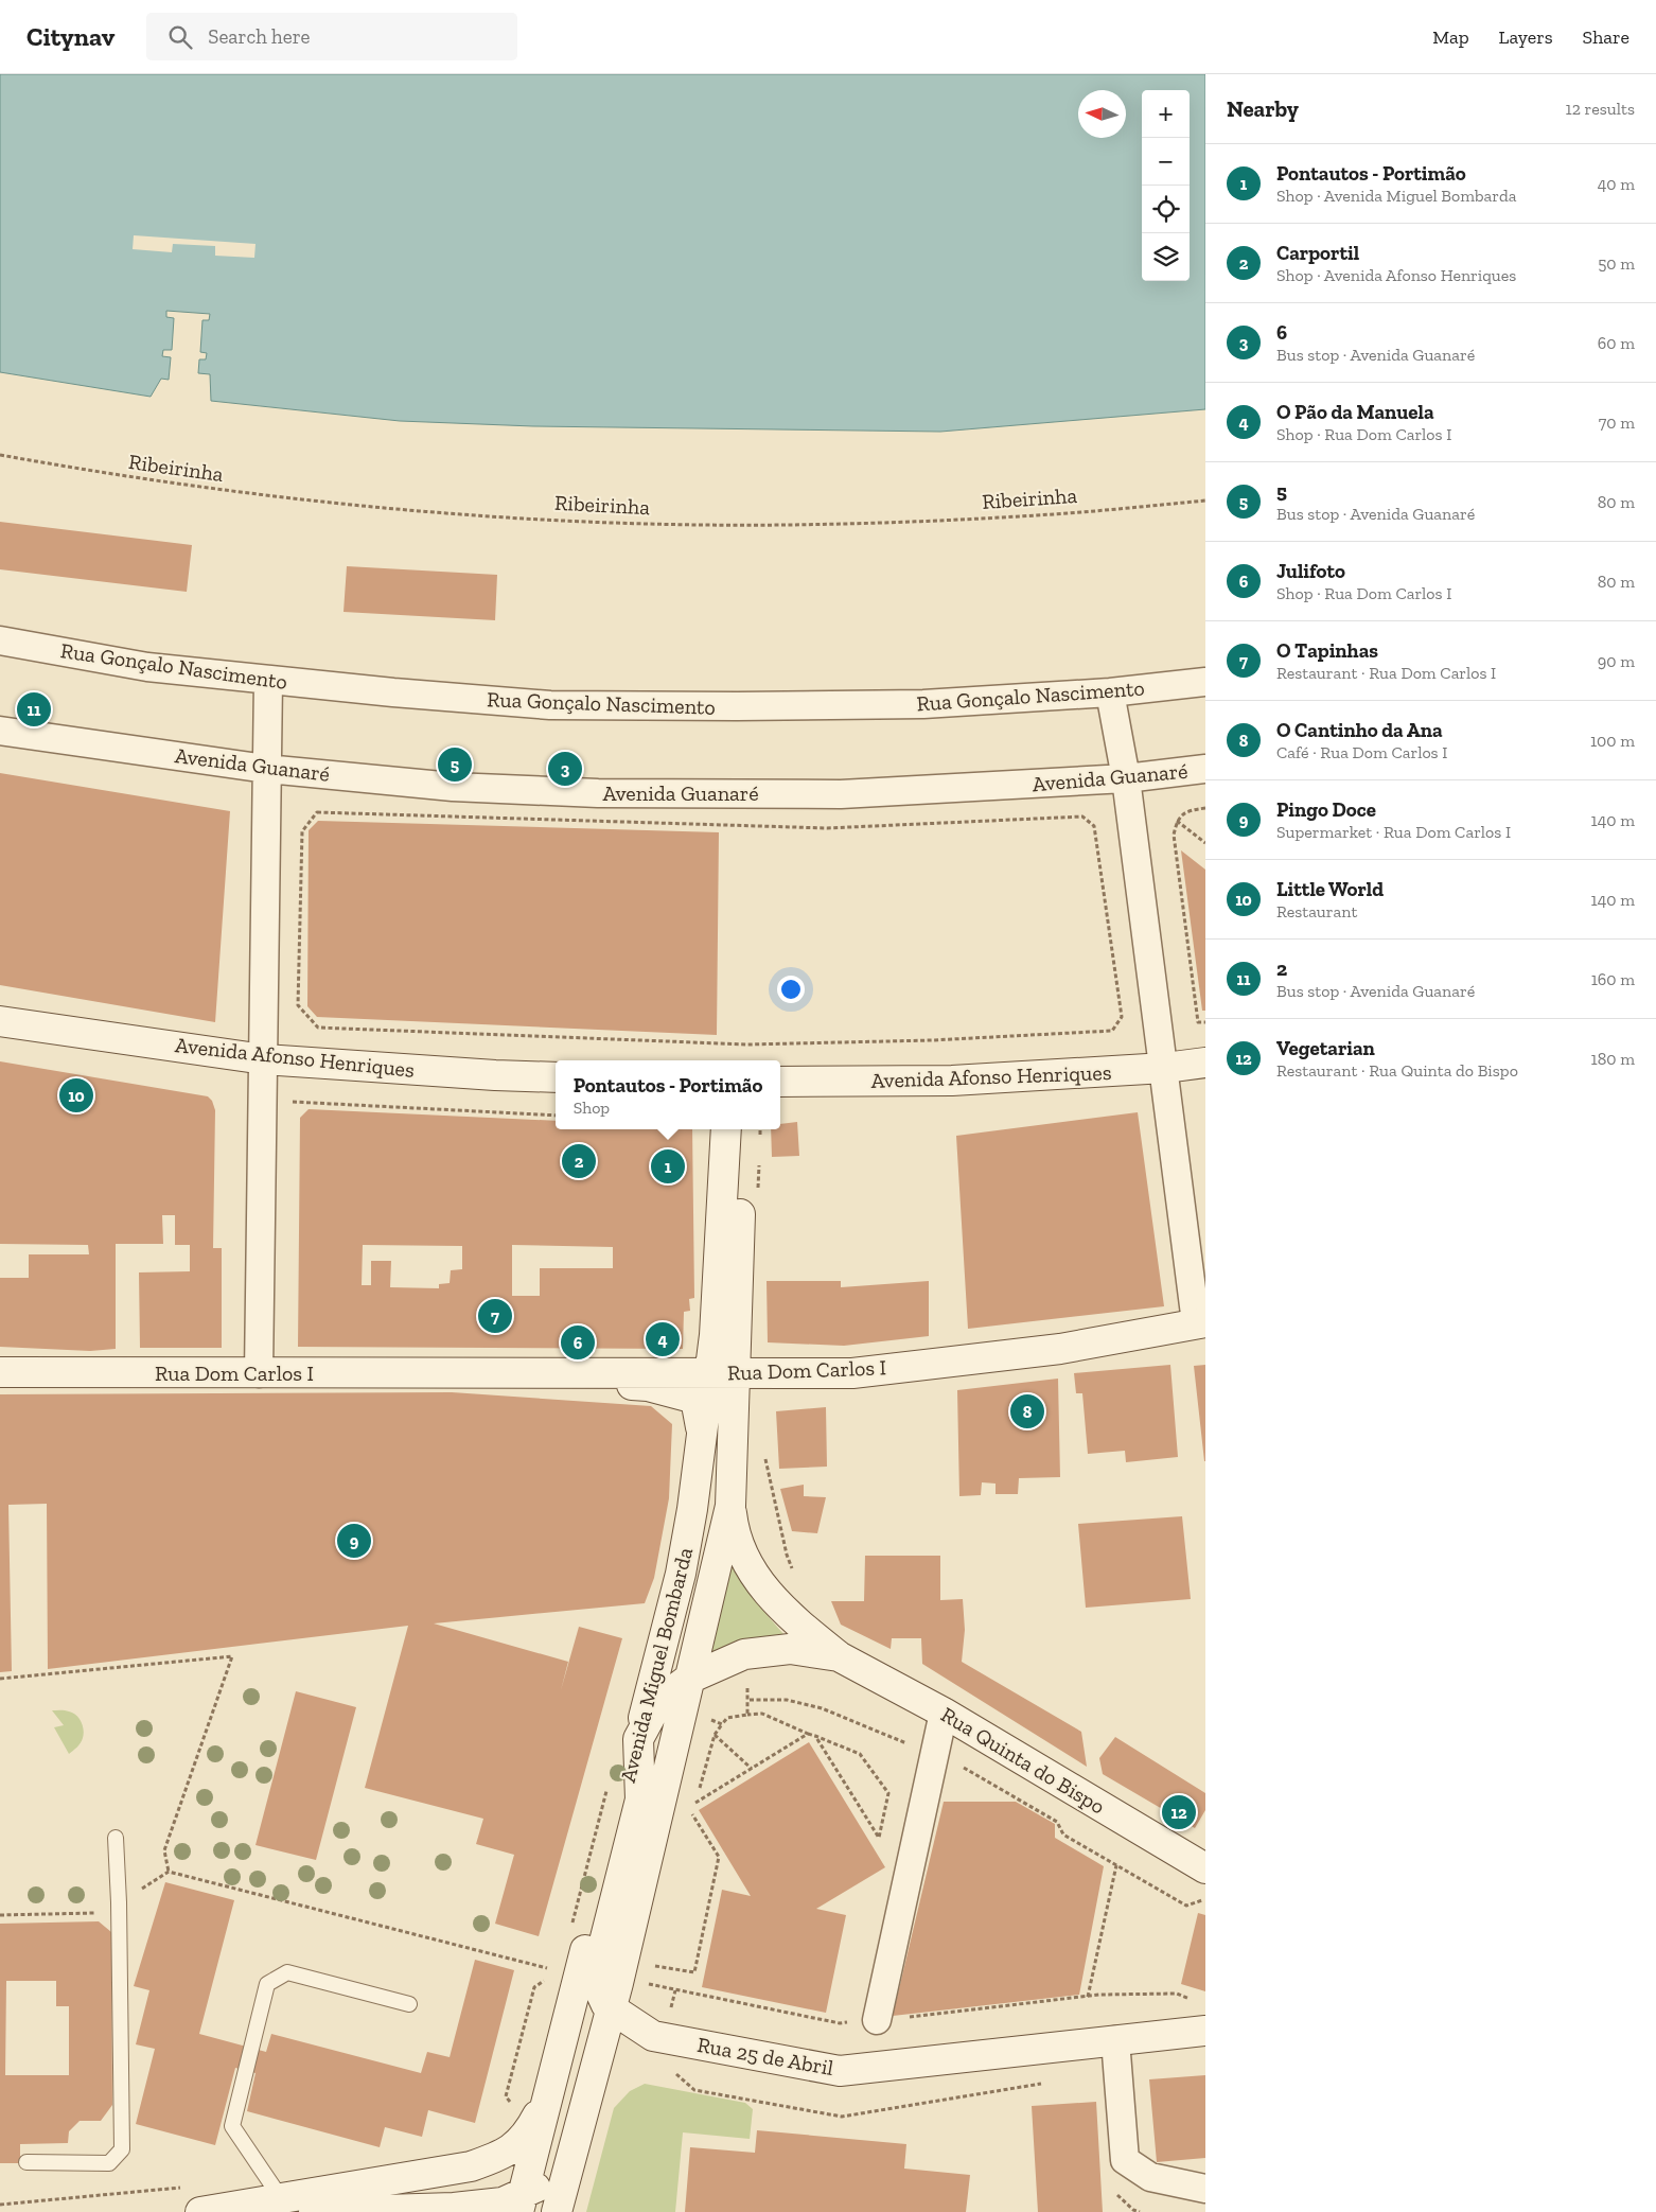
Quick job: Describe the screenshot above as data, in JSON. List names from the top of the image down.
{
  "streets": {
    "street": [
      "Rua Gonçalo Nascimento",
      "Avenida Guanaré",
      "Avenida Afonso Henriques",
      "Rua Dom Carlos I",
      "Avenida Miguel Bombarda",
      "Rua Quinta do Bispo",
      "Rua 25 de Abril"
    ],
    "path": ["Ribeirinha"]
  },
  "crossings": [
    ["Rua Dom Carlos I", "Avenida Miguel Bombarda"],
    ["Avenida Miguel Bombarda", "Rua Quinta do Bispo"],
    ["Avenida Miguel Bombarda", "Rua 25 de Abril"],
    ["Rua Quinta do Bispo", "Rua 25 de Abril"]
  ],
  "north": "left",
  "page": {
    "header": "Citynav",
    "search": "Search here",
    "nav": ["Map", "Layers", "Share"],
    "heading": ["Nearby", "12 results"],
    "map_buttons": ["+", "−"],
    "list": [
      {
        "mark": "1",
        "name": "Pontautos - Portimão",
        "note": "Shop · Avenida Miguel Bombarda",
        "value": "40 m"
      },
      {
        "mark": "2",
        "name": "Carportil",
        "note": "Shop · Avenida Afonso Henriques",
        "value": "50 m"
      },
      {
        "mark": "3",
        "name": "6",
        "note": "Bus stop · Avenida Guanaré",
        "value": "60 m"
      },
      {
        "mark": "4",
        "name": "O Pão da Manuela",
        "note": "Shop · Rua Dom Carlos I",
        "value": "70 m"
      },
      {
        "mark": "5",
        "name": "5",
        "note": "Bus stop · Avenida Guanaré",
        "value": "80 m"
      },
      {
        "mark": "6",
        "name": "Julifoto",
        "note": "Shop · Rua Dom Carlos I",
        "value": "80 m"
      },
      {
        "mark": "7",
        "name": "O Tapinhas",
        "note": "Restaurant · Rua Dom Carlos I",
        "value": "90 m"
      },
      {
        "mark": "8",
        "name": "O Cantinho da Ana",
        "note": "Café · Rua Dom Carlos I",
        "value": "100 m"
      },
      {
        "mark": "9",
        "name": "Pingo Doce",
        "note": "Supermarket · Rua Dom Carlos I",
        "value": "140 m"
      },
      {
        "mark": "10",
        "name": "Little World",
        "note": "Restaurant",
        "value": "140 m"
      },
      {
        "mark": "11",
        "name": "2",
        "note": "Bus stop · Avenida Guanaré",
        "value": "160 m"
      },
      {
        "mark": "12",
        "name": "Vegetarian",
        "note": "Restaurant · Rua Quinta do Bispo",
        "value": "180 m"
      }
    ],
    "pins": [
      "11",
      "5",
      "3",
      "10",
      "2",
      "1",
      "7",
      "4",
      "6",
      "8",
      "9",
      "12"
    ],
    "popup": ["Pontautos - Portimão", "Shop"]
  }
}
